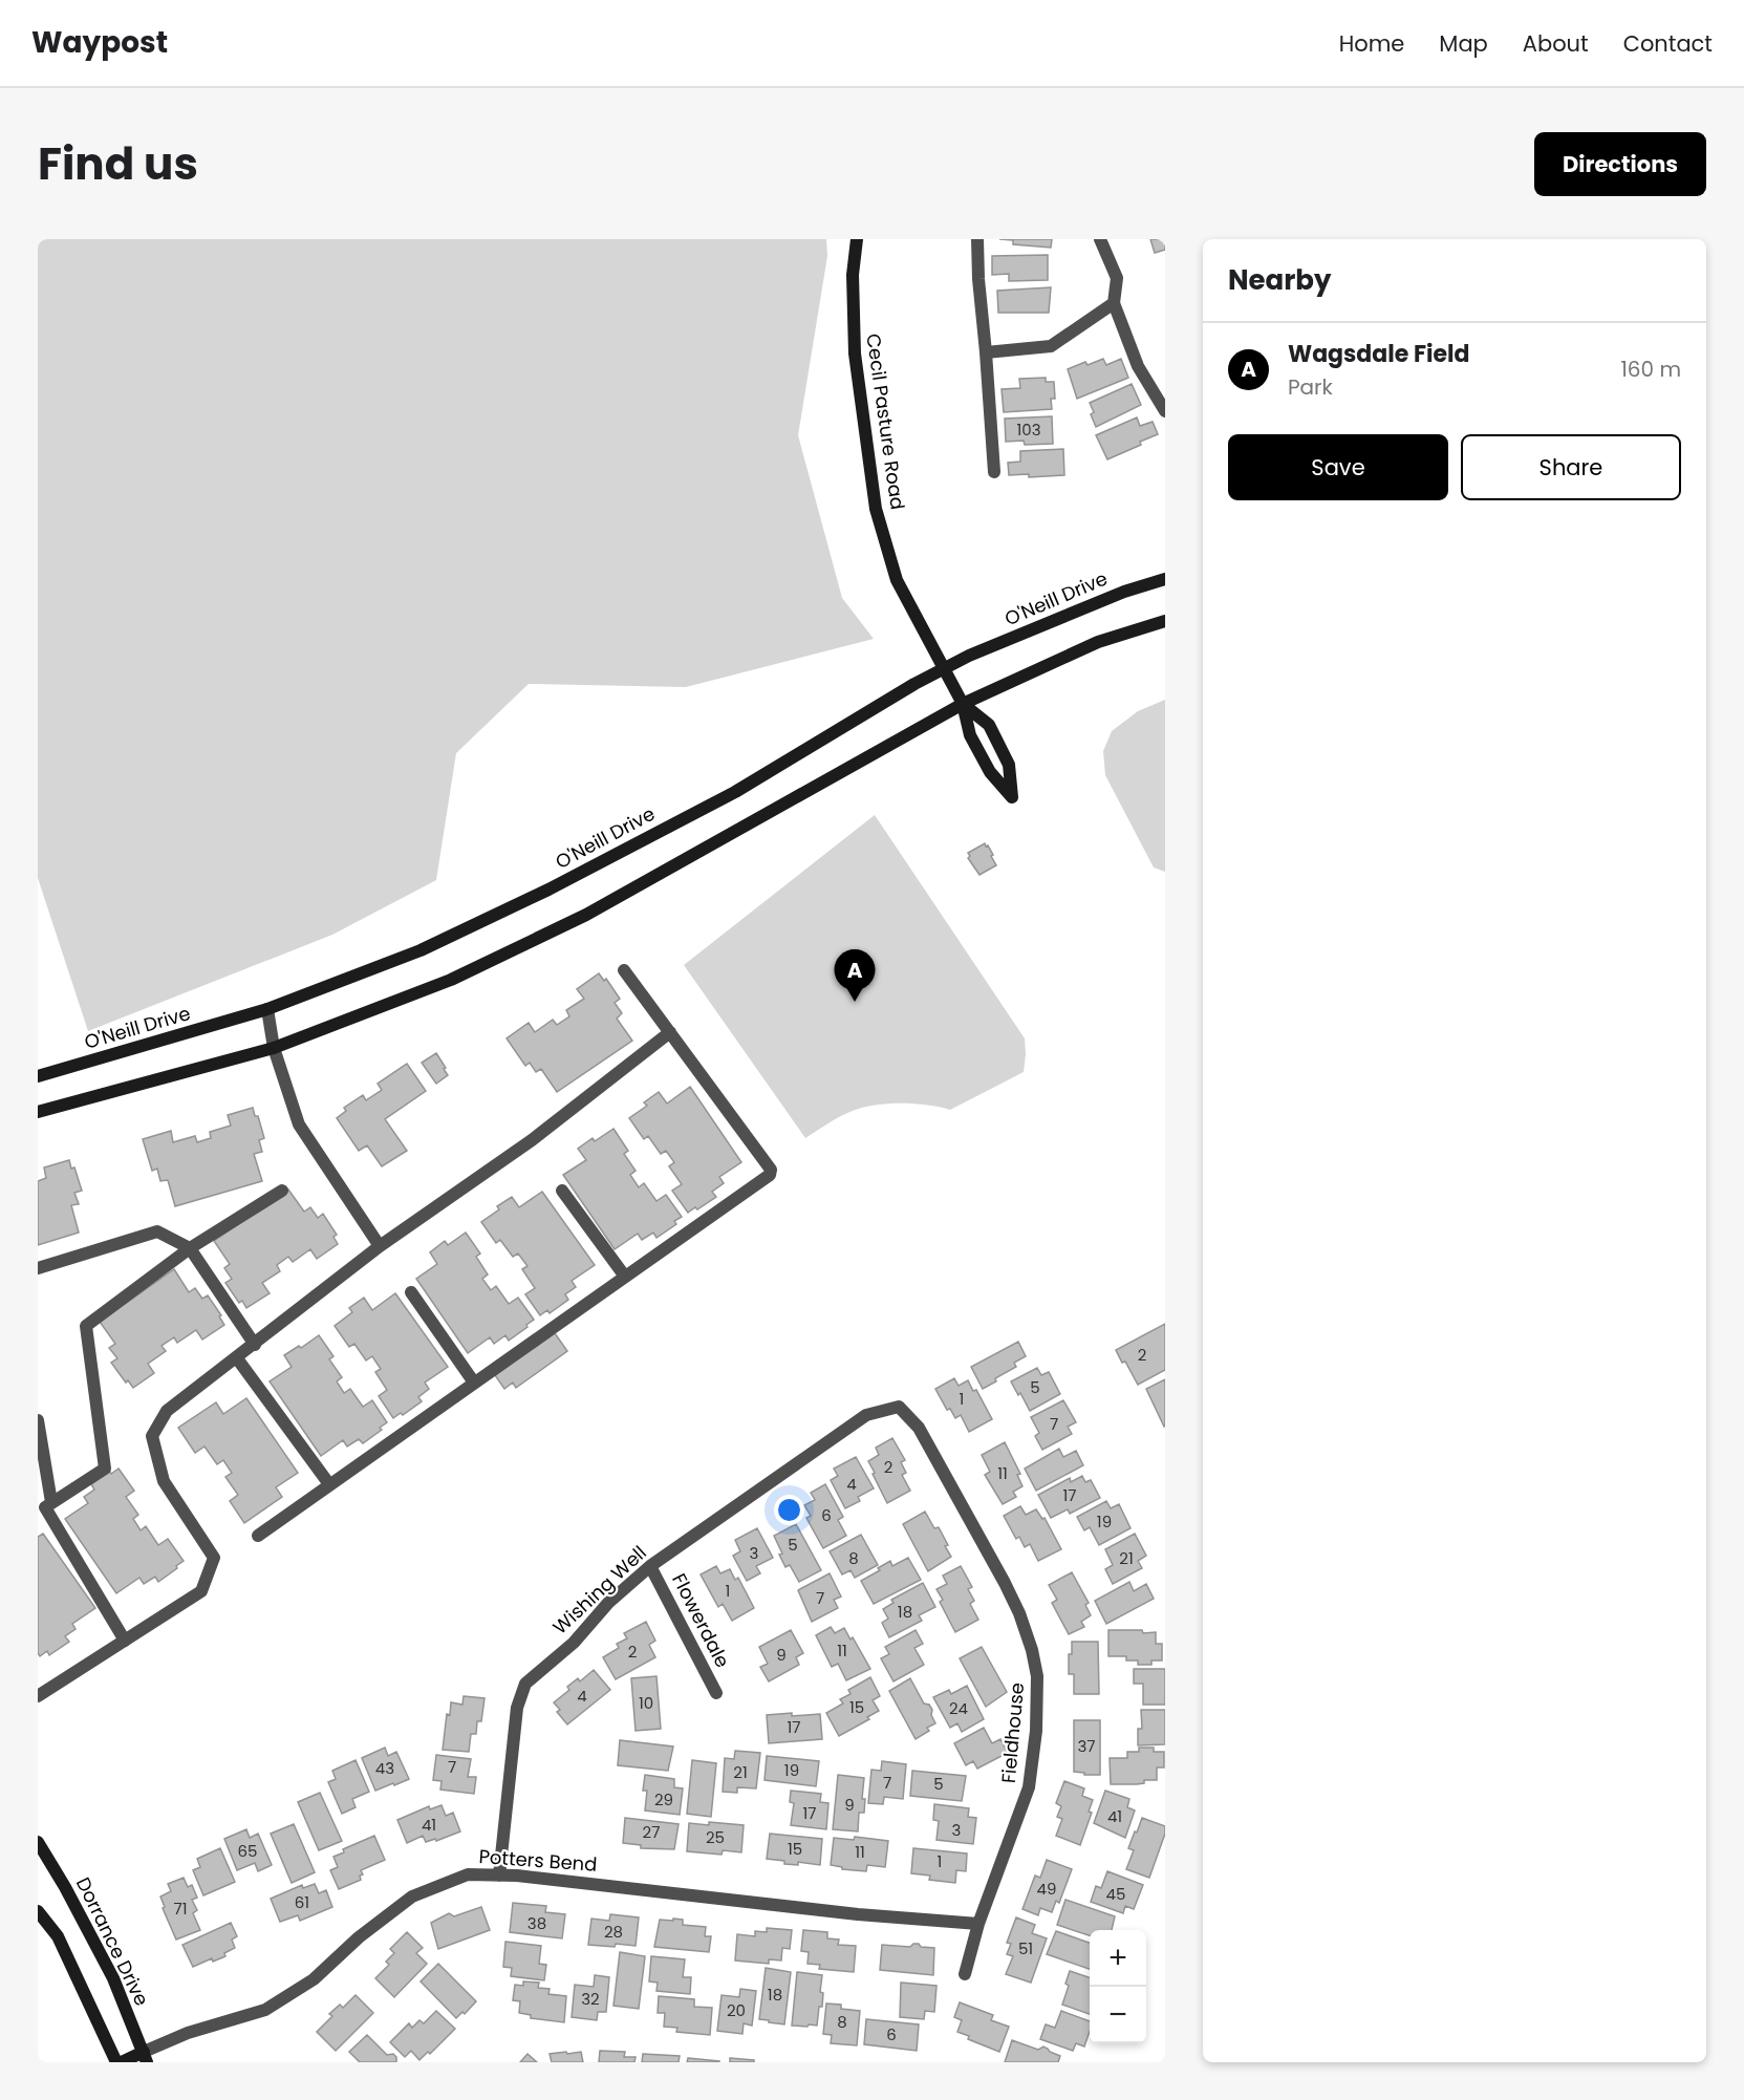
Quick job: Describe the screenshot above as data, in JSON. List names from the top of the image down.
{
  "streets": {
    "main road": ["Cecil Pasture Road", "O'Neill Drive", "Dorrance Drive"],
    "street": [
      "Wishing Well",
      "Flowerdale",
      "Fieldhouse",
      "Potters Bend"
    ]
  },
  "crossings": [
    ["Cecil Pasture Road", "O'Neill Drive"],
    ["Wishing Well", "Flowerdale"],
    ["Wishing Well", "Fieldhouse"],
    ["Wishing Well", "Potters Bend"],
    ["Fieldhouse", "Potters Bend"],
    ["Potters Bend", "Dorrance Drive"]
  ],
  "house_numbers": [
    "103",
    "2",
    "5",
    "1",
    "7",
    "2",
    "11",
    "4",
    "17",
    "6",
    "19",
    "5",
    "3",
    "8",
    "21",
    "1",
    "7",
    "18",
    "11",
    "2",
    "9",
    "4",
    "10",
    "15",
    "24",
    "17",
    "37",
    "7",
    "43",
    "19",
    "21",
    "7",
    "5",
    "29",
    "9",
    "17",
    "41",
    "41",
    "3",
    "27",
    "25",
    "15",
    "65",
    "11",
    "1",
    "49",
    "45",
    "61",
    "71",
    "38",
    "28",
    "51",
    "18",
    "32",
    "20",
    "8",
    "6"
  ],
  "page": {
    "header": "Waypost",
    "nav": [
      "Home",
      "Map",
      "About",
      "Contact"
    ],
    "title": "Find us",
    "buttons": [
      "Directions",
      ["Save", "Share"]
    ],
    "heading": "Nearby",
    "list": [
      {
        "mark": "A",
        "name": "Wagsdale Field",
        "note": "Park",
        "value": "160 m"
      }
    ],
    "pins": "A",
    "map_buttons": ["+", "−"]
  }
}
